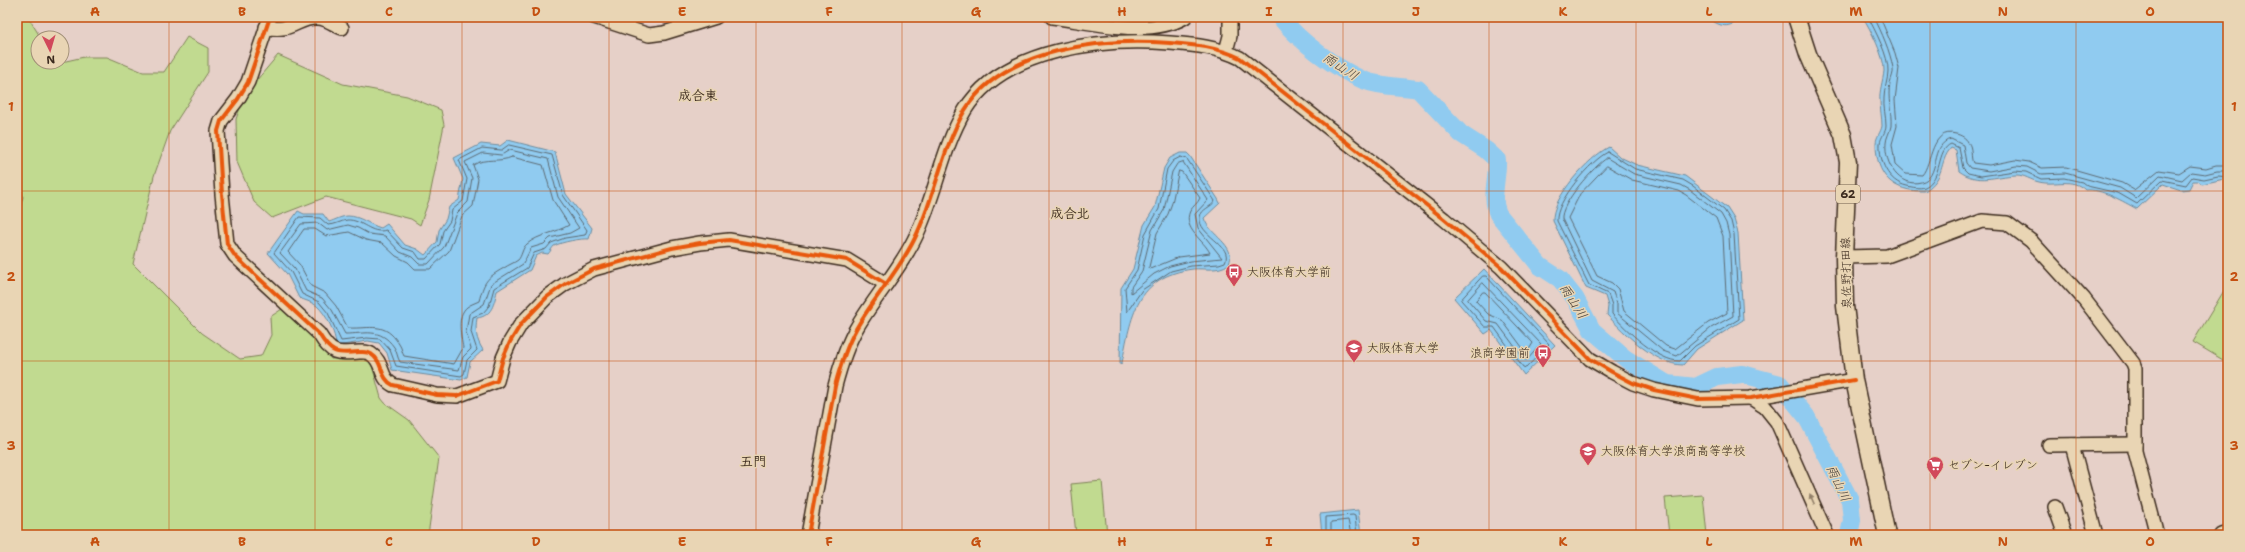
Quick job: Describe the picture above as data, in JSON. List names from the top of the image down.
{
  "streets": {
    "main road": ["62", "泉佐野打田線"]
  },
  "districts": ["成合東", "成合北", "五門"],
  "water": ["雨山川"],
  "places": {
    "bus stop": ["大阪体育大学前", "浪商学園前"],
    "school or university": ["大阪体育大学", "大阪体育大学浪商高等学校"],
    "supermarket": ["セブン-イレブン"]
  },
  "north": "bottom",
  "grid": {
    "columns": [
      "A",
      "B",
      "C",
      "D",
      "E",
      "F",
      "G",
      "H",
      "I",
      "J",
      "K",
      "L",
      "M",
      "N",
      "O"
    ],
    "rows": ["1", "2", "3"]
  }
}
